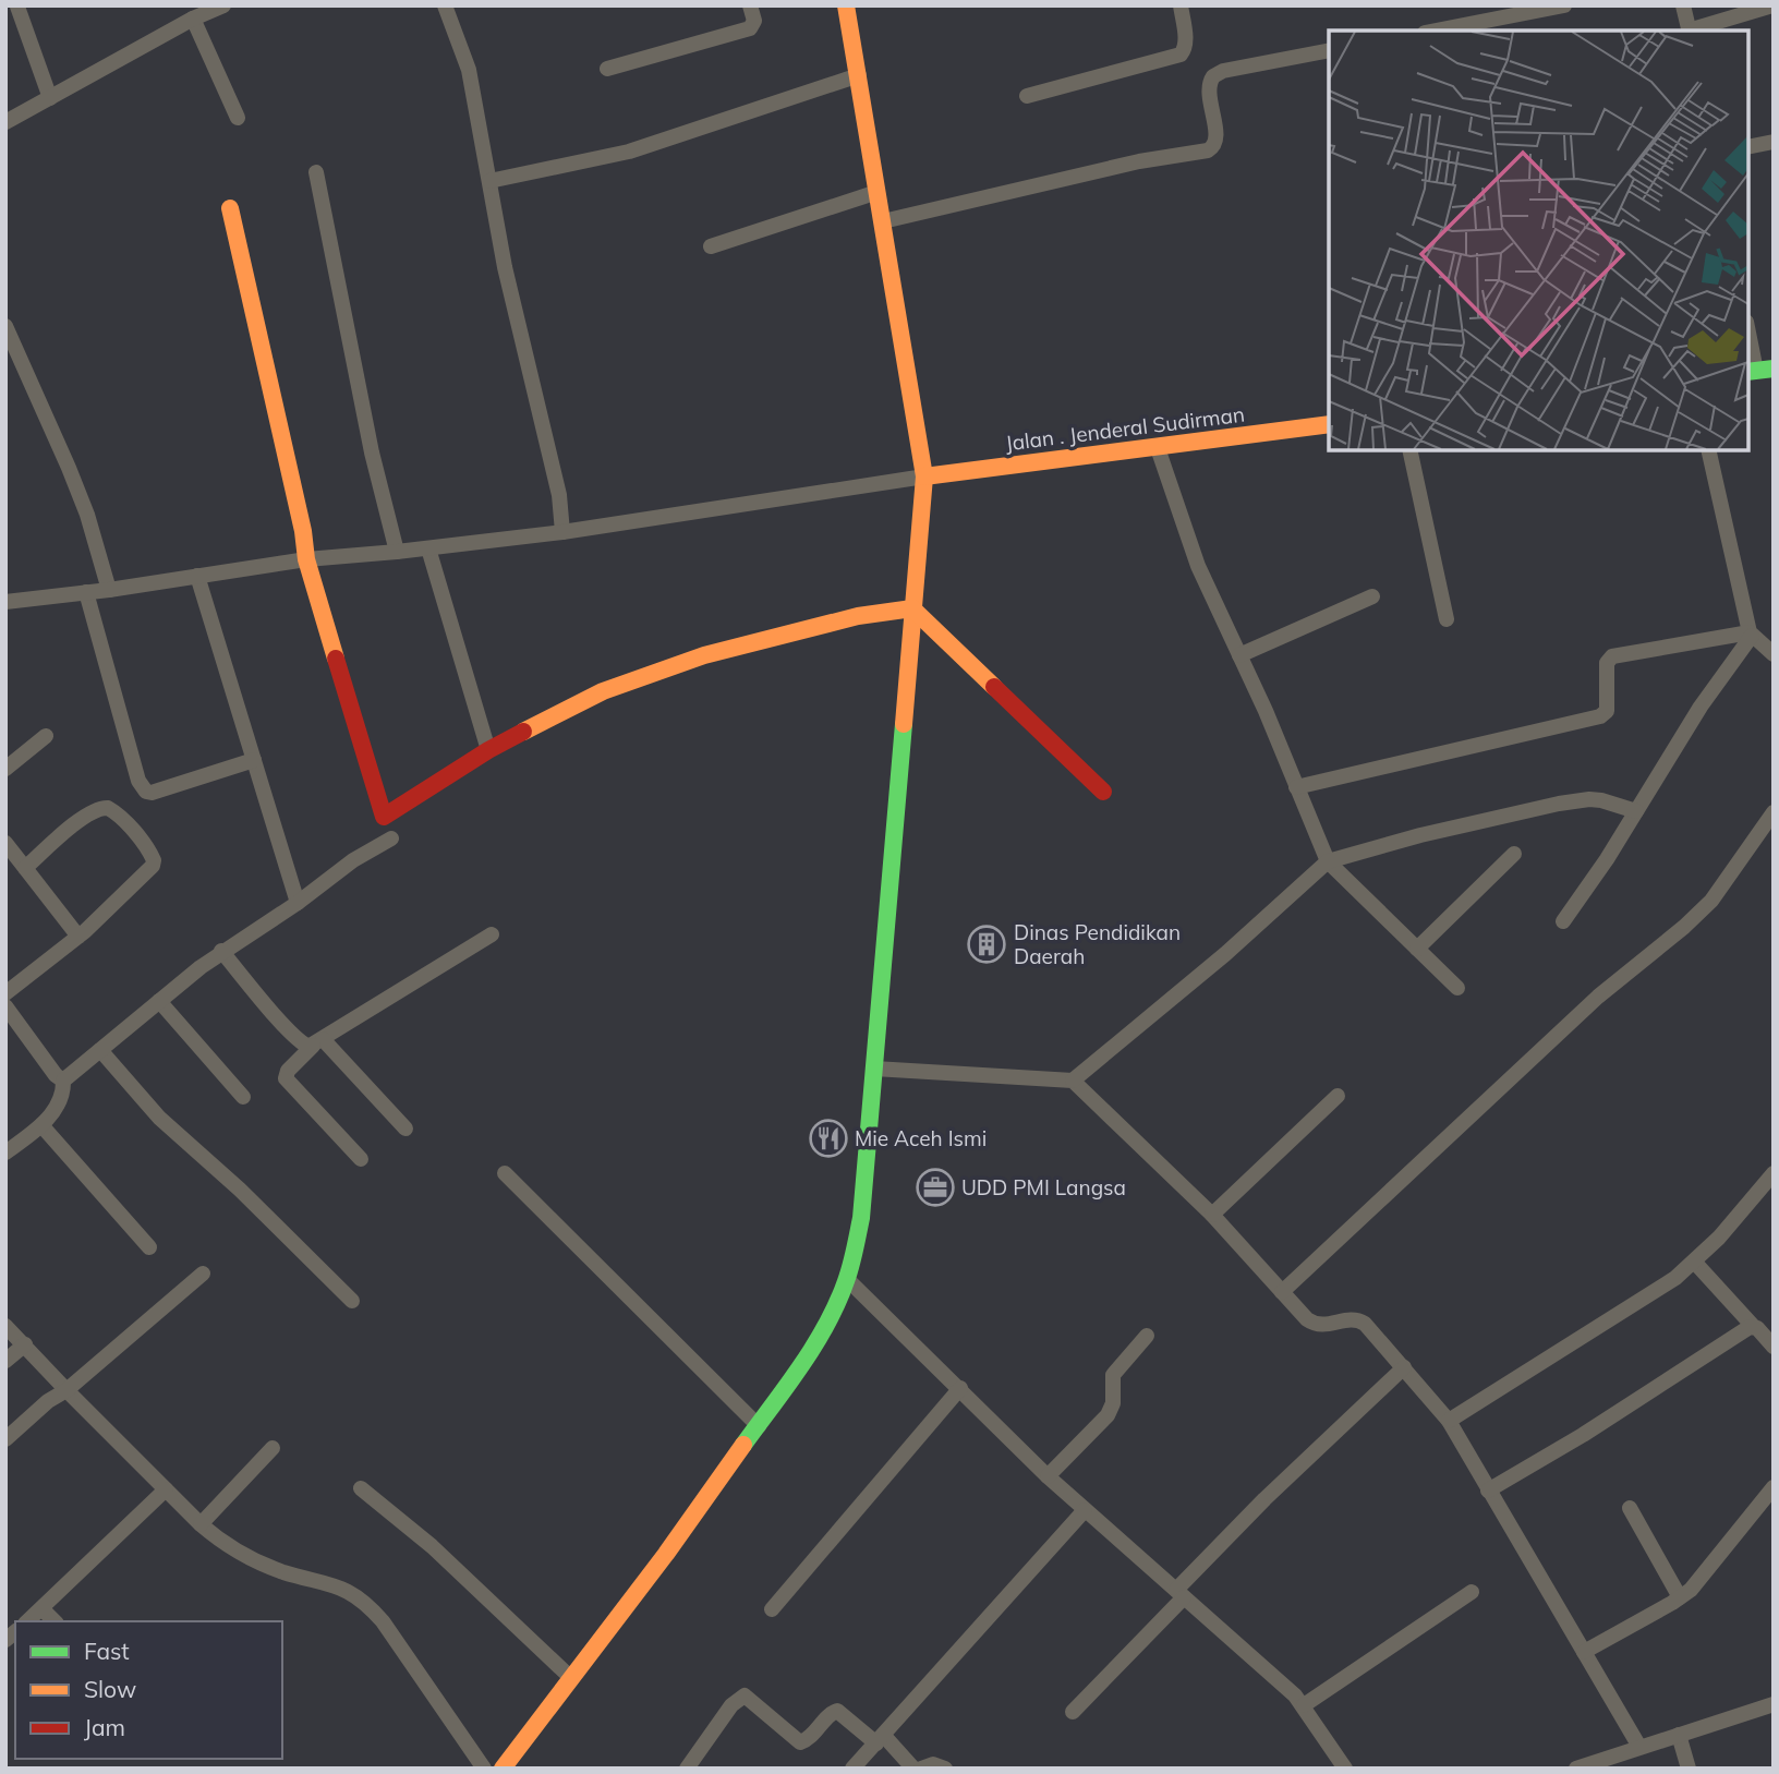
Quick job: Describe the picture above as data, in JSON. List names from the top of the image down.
{
  "streets": {
    "main road": ["Jalan . Jenderal Sudirman"]
  },
  "places": {
    "building": ["Dinas Pendidikan Daerah"],
    "restaurant": ["Mie Aceh Ismi"],
    "office": ["UDD PMI Langsa"]
  },
  "legend": ["Fast", "Slow", "Jam"]
}
